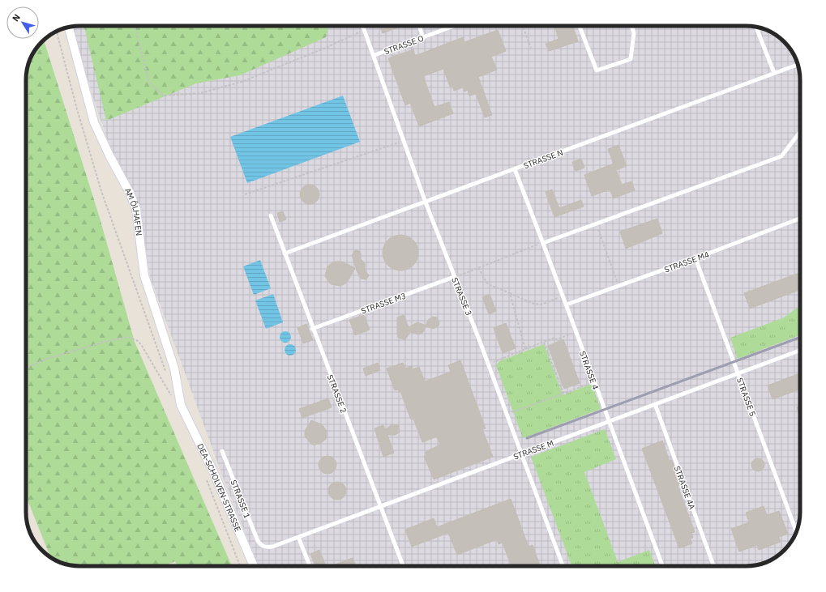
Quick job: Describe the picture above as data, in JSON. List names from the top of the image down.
{
  "streets": {
    "street": ["AM ÖLHAFEN", "DEA-SCHOLVEN-STRASSE"],
    "lane": [
      "STRASSE O",
      "STRASSE N",
      "STRASSE M4",
      "STRASSE 3",
      "STRASSE M3",
      "STRASSE 4",
      "STRASSE 2",
      "STRASSE 5",
      "STRASSE M",
      "STRASSE 4A",
      "STRASSE 1"
    ]
  },
  "crossings": [
    ["STRASSE O", "STRASSE 3"],
    ["STRASSE N", "STRASSE 3"],
    ["STRASSE N", "STRASSE 4"],
    ["STRASSE N", "STRASSE 2"],
    ["AM ÖLHAFEN", "DEA-SCHOLVEN-STRASSE"],
    ["STRASSE M4", "STRASSE 4"],
    ["STRASSE M4", "STRASSE 5"],
    ["STRASSE 3", "STRASSE M3"],
    ["STRASSE 3", "STRASSE M"],
    ["STRASSE M3", "STRASSE 2"],
    ["STRASSE 4", "STRASSE M"],
    ["STRASSE 2", "STRASSE M"],
    ["STRASSE 5", "STRASSE M"],
    ["STRASSE M", "STRASSE 4A"],
    ["STRASSE M", "STRASSE 1"]
  ],
  "north": "top left"
}
